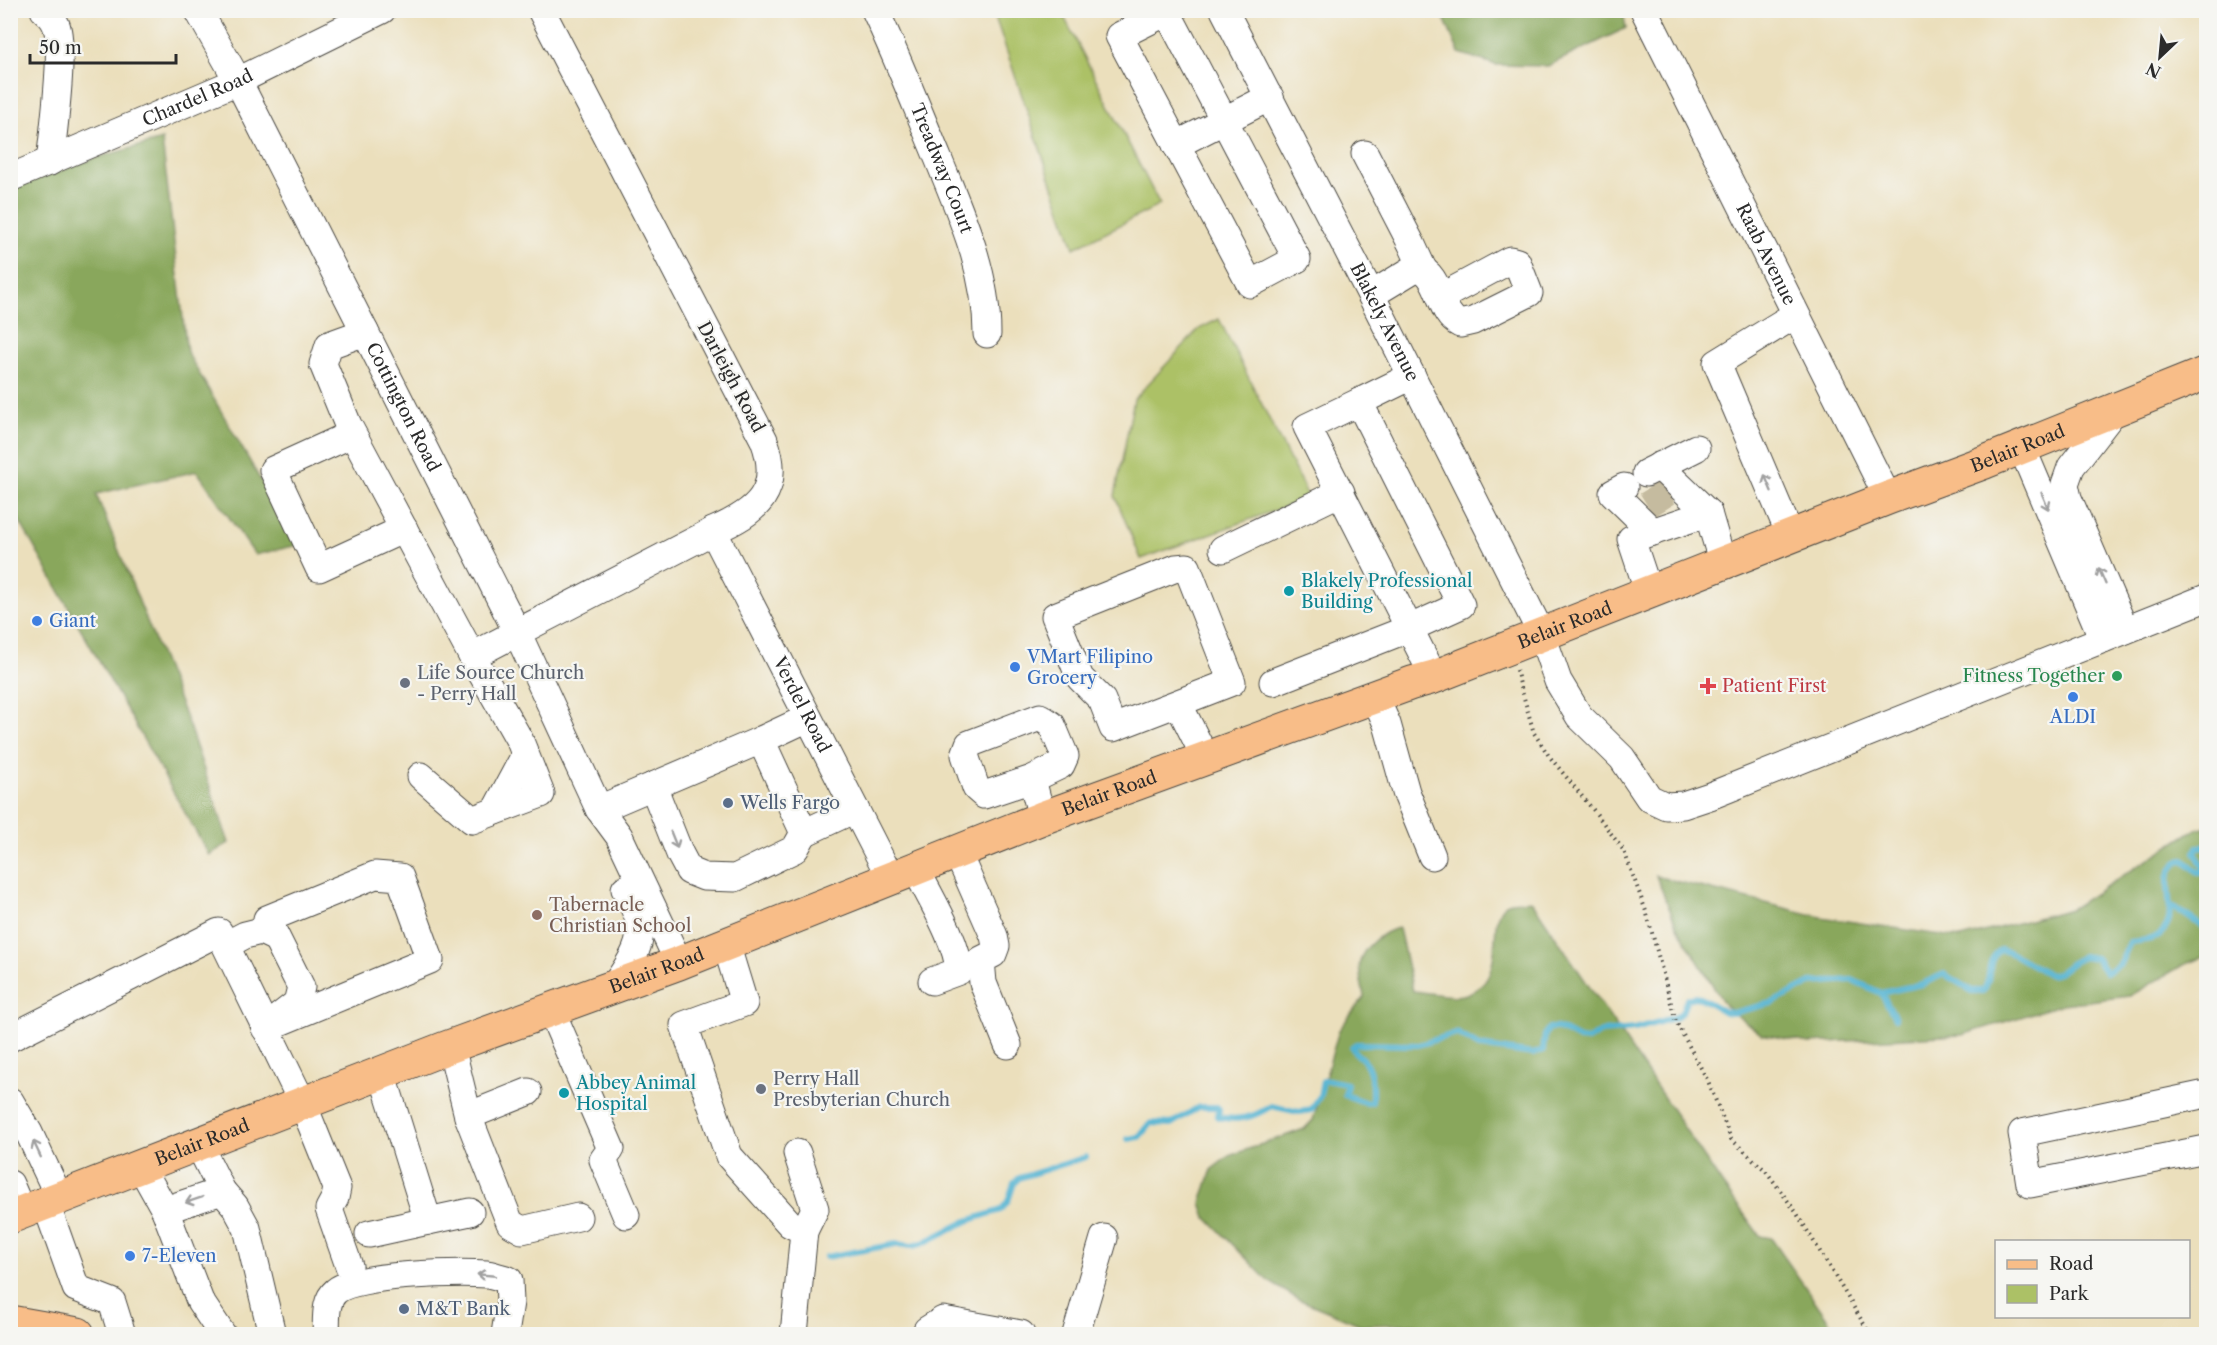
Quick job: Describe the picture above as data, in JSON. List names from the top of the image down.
{
  "streets": {
    "main road": ["Belair Road"],
    "street": [
      "Chardel Road",
      "Treadway Court",
      "Raab Avenue",
      "Blakely Avenue",
      "Darleigh Road",
      "Cottington Road",
      "Verdel Road"
    ]
  },
  "crossings": [
    ["Chardel Road", "Cottington Road"],
    ["Raab Avenue", "Belair Road"],
    ["Blakely Avenue", "Belair Road"],
    ["Darleigh Road", "Cottington Road"],
    ["Darleigh Road", "Verdel Road"],
    ["Cottington Road", "Belair Road"],
    ["Belair Road", "Verdel Road"]
  ],
  "places": {
    "other": [
      "Blakely Professional Building",
      "Giant",
      "VMart Filipino Grocery",
      "Fitness Together",
      "Life Source Church - Perry Hall",
      "ALDI",
      "Wells Fargo",
      "Tabernacle Christian School",
      "Perry Hall Presbyterian Church",
      "Abbey Animal Hospital",
      "7-Eleven",
      "M&T Bank"
    ],
    "health": ["Patient First"]
  },
  "legend": ["Road", "Park"],
  "scale_bar": "50 m",
  "north": "bottom left"
}
